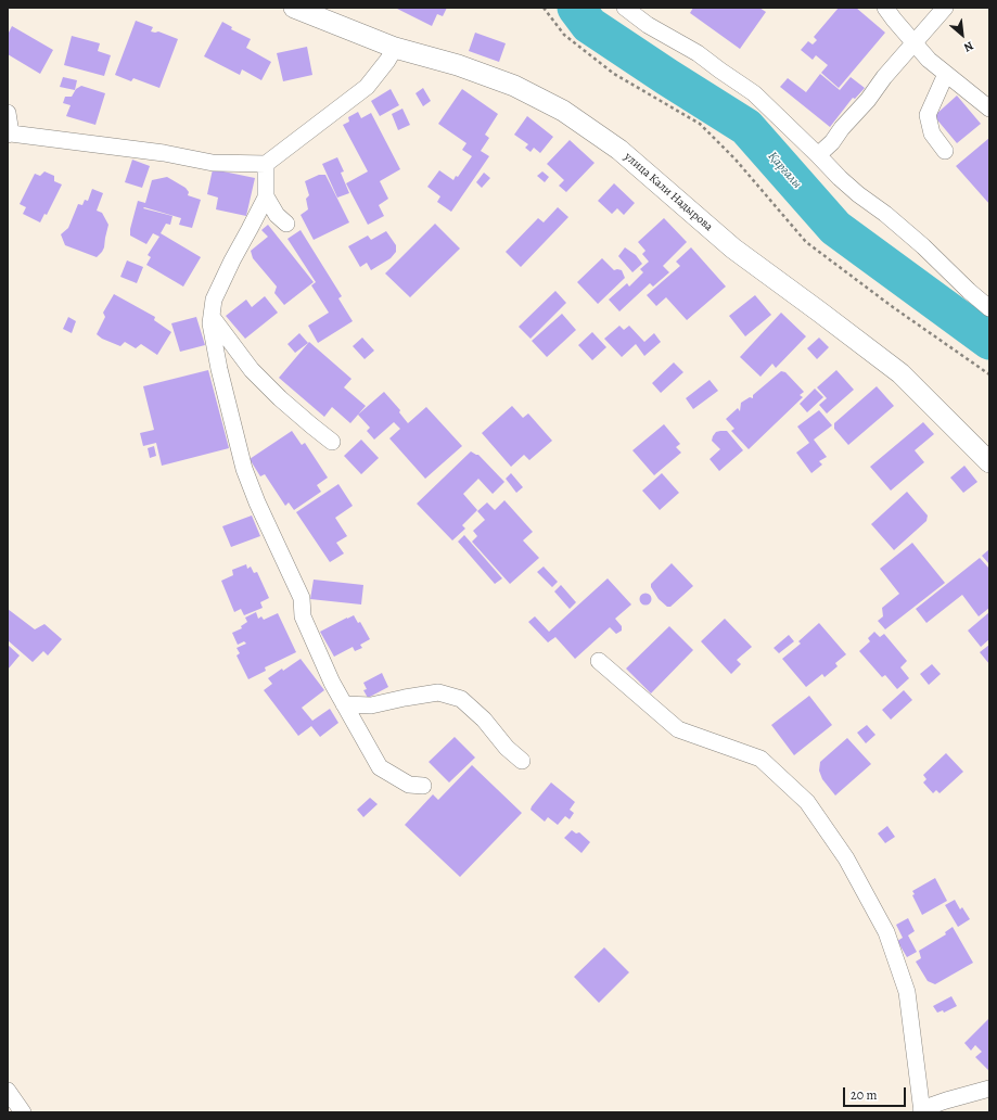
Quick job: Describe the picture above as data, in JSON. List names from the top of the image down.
{
  "streets": {
    "street": ["улица Кали Надырова"]
  },
  "water": ["Қарғалы"],
  "scale_bar": "20 m",
  "north": "bottom right"
}
